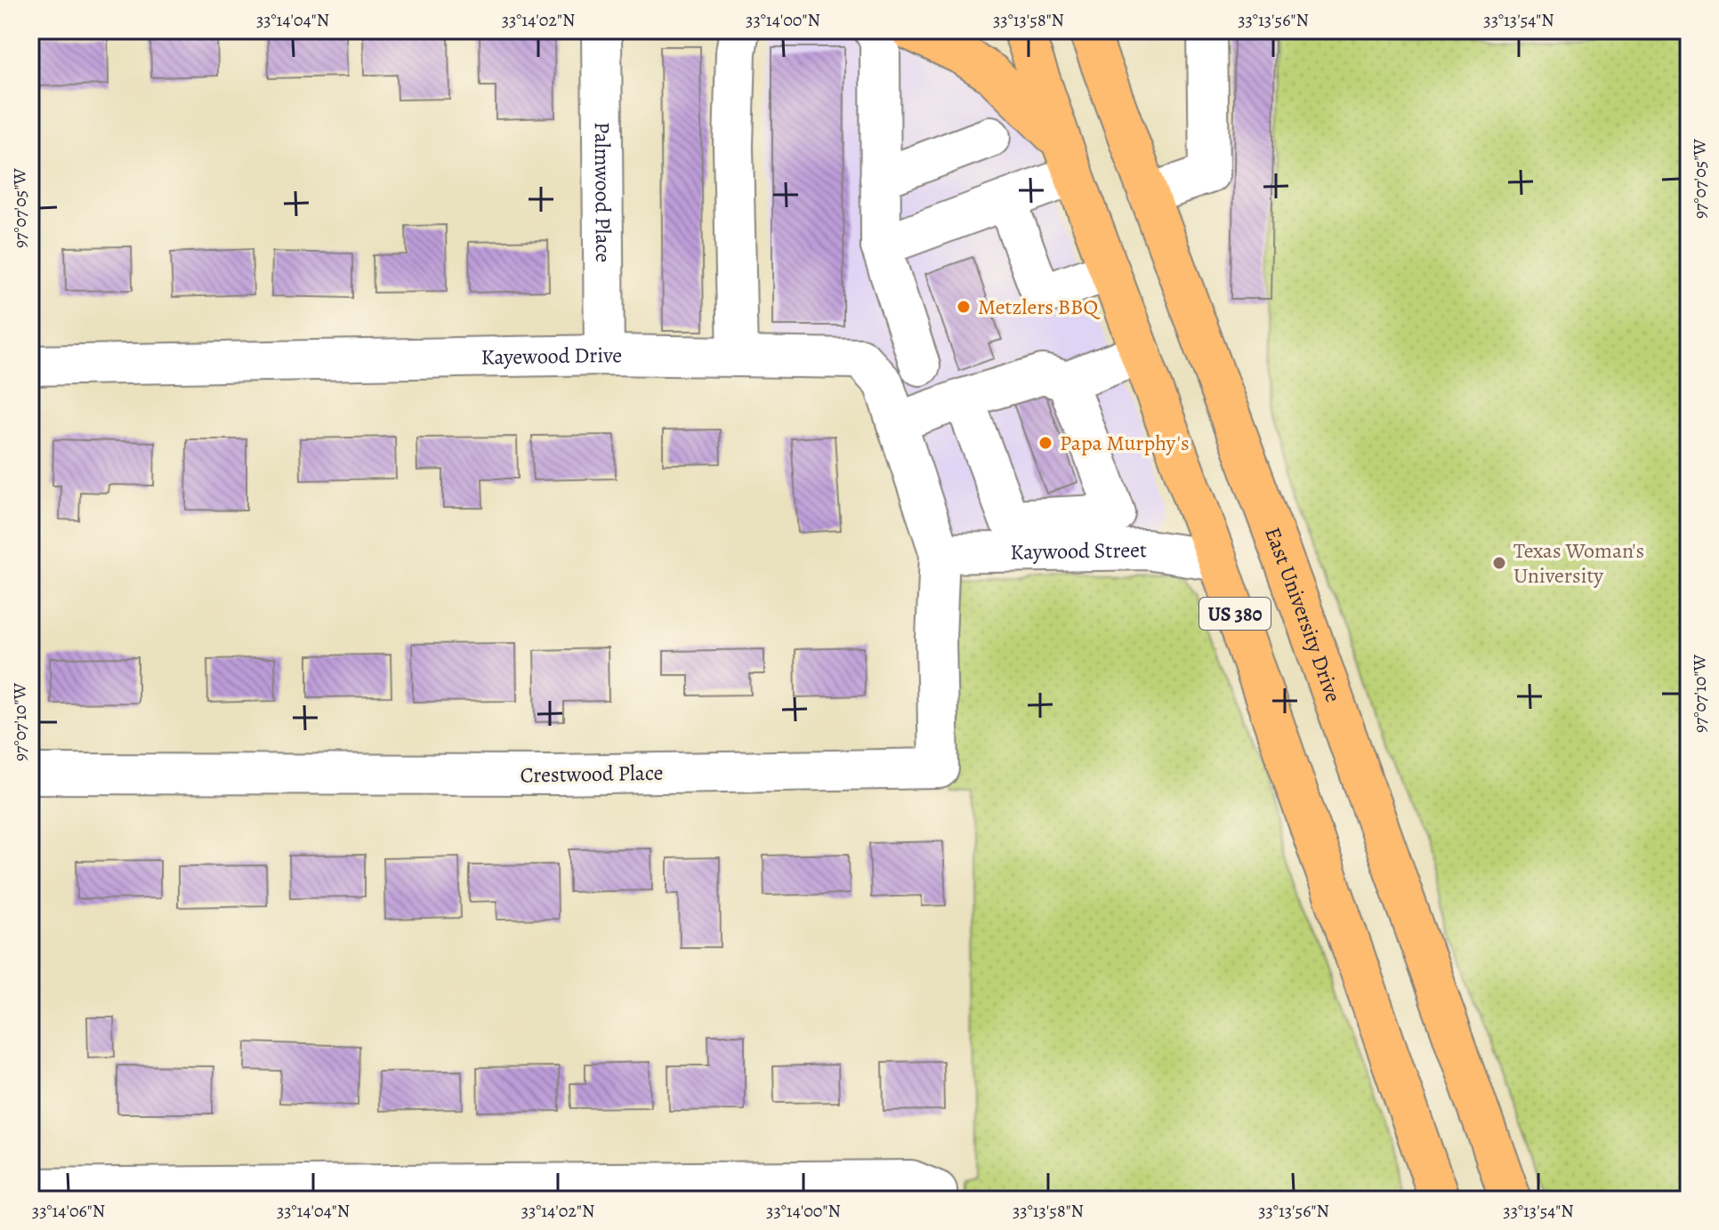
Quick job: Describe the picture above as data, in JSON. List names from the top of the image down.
{
  "streets": {
    "main road": ["US 380", "East University Drive"],
    "street": [
      "Palmwood Place",
      "Kayewood Drive",
      "Kaywood Street",
      "Crestwood Place"
    ]
  },
  "crossings": [
    ["Palmwood Place", "Kayewood Drive"],
    ["Kayewood Drive", "Kaywood Street"],
    ["Kayewood Drive", "Crestwood Place"],
    ["Kaywood Street", "US 380"],
    ["Kaywood Street", "Crestwood Place"]
  ],
  "places": ["Metzlers BBQ", "Papa Murphy's", "Texas Woman's University"],
  "coordinates": [
    "33°14'04\"N",
    "33°14'02\"N",
    "33°14'00\"N",
    "33°13'58\"N",
    "33°13'56\"N",
    "33°13'54\"N",
    "97°07'05\"W",
    "97°07'10\"W",
    "33°14'06\"N"
  ]
}
